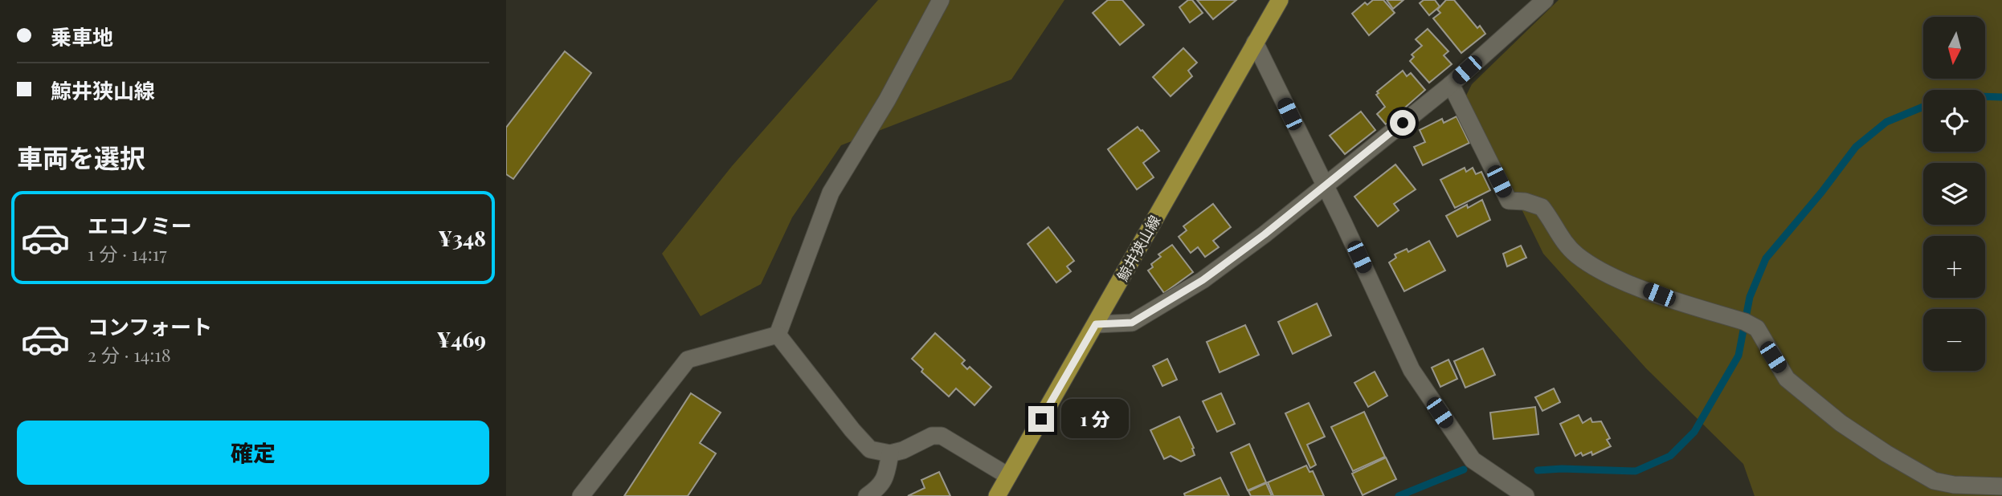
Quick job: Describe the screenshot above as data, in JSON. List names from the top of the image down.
{
  "streets": {
    "main road": ["鯨井狭山線"]
  },
  "north": "bottom",
  "page": {
    "banner": ["乗車地", "鯨井狭山線"],
    "map_buttons": ["+", "−"],
    "heading": "車両を選択",
    "list": [
      {
        "name": "エコノミー",
        "note": "1 分 · 14:17",
        "value": "¥348"
      },
      {
        "name": "コンフォート",
        "note": "2 分 · 14:18",
        "value": "¥469"
      }
    ],
    "bubble": "1 分",
    "buttons": "確定"
  }
}
